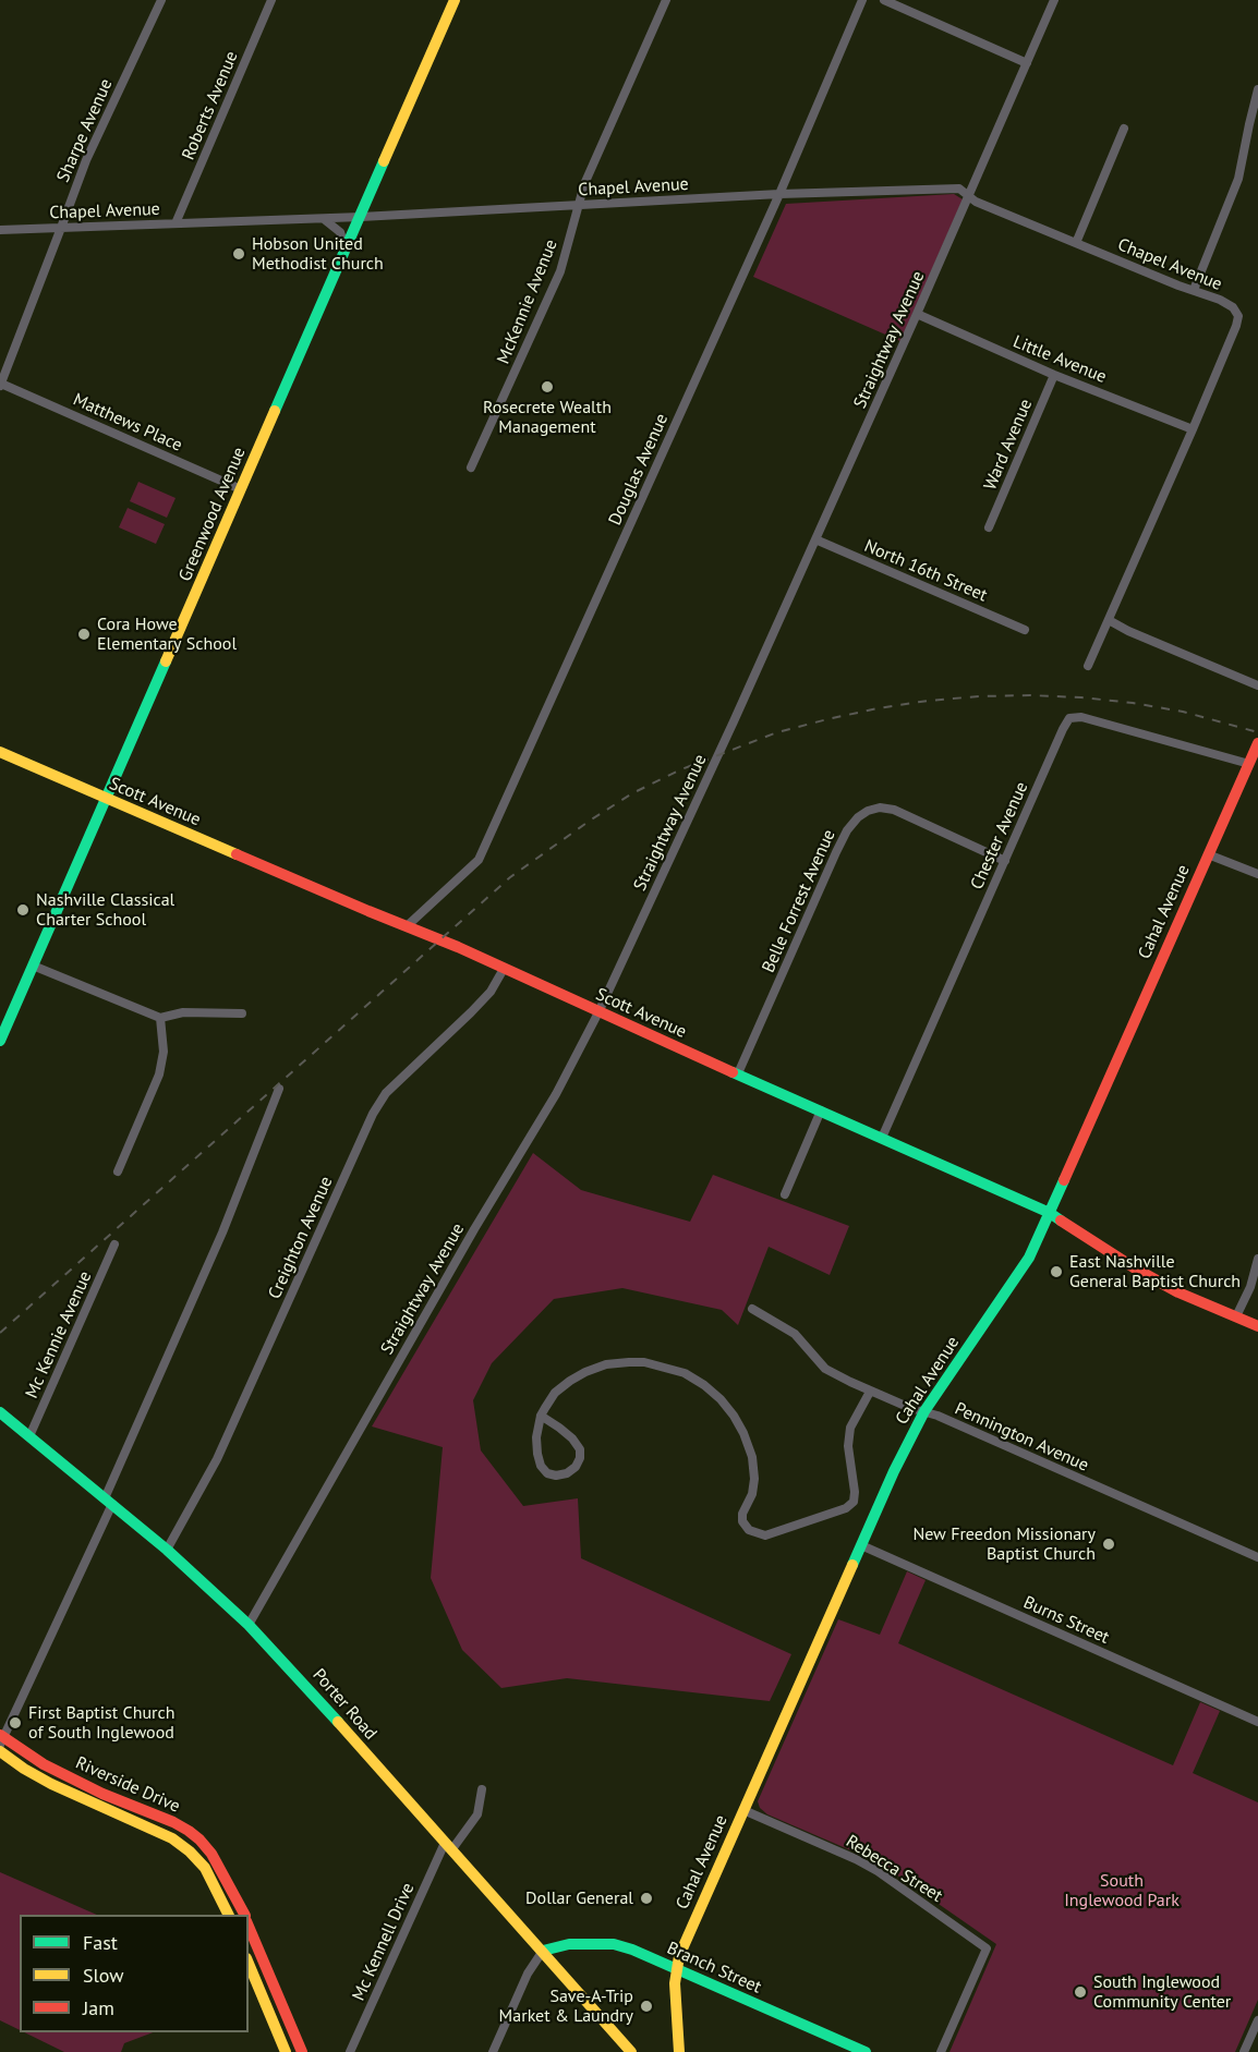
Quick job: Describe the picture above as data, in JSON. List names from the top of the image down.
{
  "streets": {
    "street": [
      "Roberts Avenue",
      "Sharpe Avenue",
      "Chapel Avenue",
      "McKennie Avenue",
      "Straightway Avenue",
      "Little Avenue",
      "Matthews Place",
      "Ward Avenue",
      "Douglas Avenue",
      "Greenwood Avenue",
      "North 16th Street",
      "Scott Avenue",
      "Chester Avenue",
      "Belle Forrest Avenue",
      "Cahal Avenue",
      "Creighton Avenue",
      "Mc Kennie Avenue",
      "Pennington Avenue",
      "Burns Street",
      "Porter Road",
      "Riverside Drive",
      "Rebecca Street",
      "Mc Kennell Drive",
      "Branch Street"
    ]
  },
  "crossings": [
    ["Roberts Avenue", "Chapel Avenue"],
    ["Sharpe Avenue", "Chapel Avenue"],
    ["Sharpe Avenue", "Matthews Place"],
    ["Chapel Avenue", "McKennie Avenue"],
    ["Chapel Avenue", "Straightway Avenue"],
    ["Chapel Avenue", "Little Avenue"],
    ["Chapel Avenue", "Douglas Avenue"],
    ["Chapel Avenue", "Greenwood Avenue"],
    ["Straightway Avenue", "Little Avenue"],
    ["Straightway Avenue", "North 16th Street"],
    ["Straightway Avenue", "Scott Avenue"],
    ["Straightway Avenue", "Porter Road"],
    ["Little Avenue", "Ward Avenue"],
    ["Matthews Place", "Greenwood Avenue"],
    ["Douglas Avenue", "Scott Avenue"],
    ["Greenwood Avenue", "Scott Avenue"],
    ["Scott Avenue", "Chester Avenue"],
    ["Scott Avenue", "Belle Forrest Avenue"],
    ["Scott Avenue", "Cahal Avenue"],
    ["Scott Avenue", "Creighton Avenue"],
    ["Chester Avenue", "Belle Forrest Avenue"],
    ["Chester Avenue", "Cahal Avenue"],
    ["Cahal Avenue", "Pennington Avenue"],
    ["Cahal Avenue", "Burns Street"],
    ["Cahal Avenue", "Rebecca Street"],
    ["Cahal Avenue", "Branch Street"],
    ["Creighton Avenue", "Porter Road"],
    ["Mc Kennie Avenue", "Porter Road"],
    ["Porter Road", "Mc Kennell Drive"],
    ["Porter Road", "Branch Street"]
  ],
  "parks": ["South Inglewood Park"],
  "places": [
    "Hobson United Methodist Church",
    "Rosecrete Wealth Management",
    "Cora Howe Elementary School",
    "Nashville Classical Charter School",
    "East Nashville General Baptist Church",
    "New Freedon Missionary Baptist Church",
    "First Baptist Church of South Inglewood",
    "Dollar General",
    "South Inglewood Community Center",
    "Save-A-Trip Market & Laundry"
  ],
  "legend": ["Fast", "Slow", "Jam"]
}
